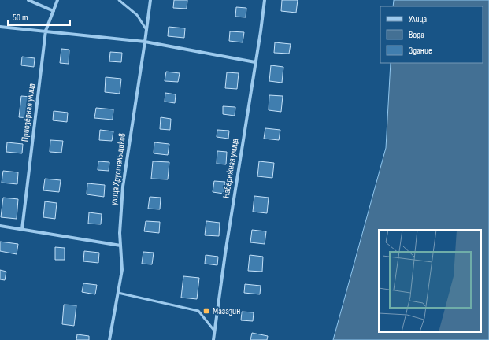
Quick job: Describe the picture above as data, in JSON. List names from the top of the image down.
{
  "streets": {
    "street": ["Приозёрная улица", "Набережная улица", "улица Хрустальщиков"]
  },
  "places": {
    "transit": ["Магазин"]
  },
  "legend": ["Улица", "Вода", "Здание"],
  "scale_bar": "50 m"
}
